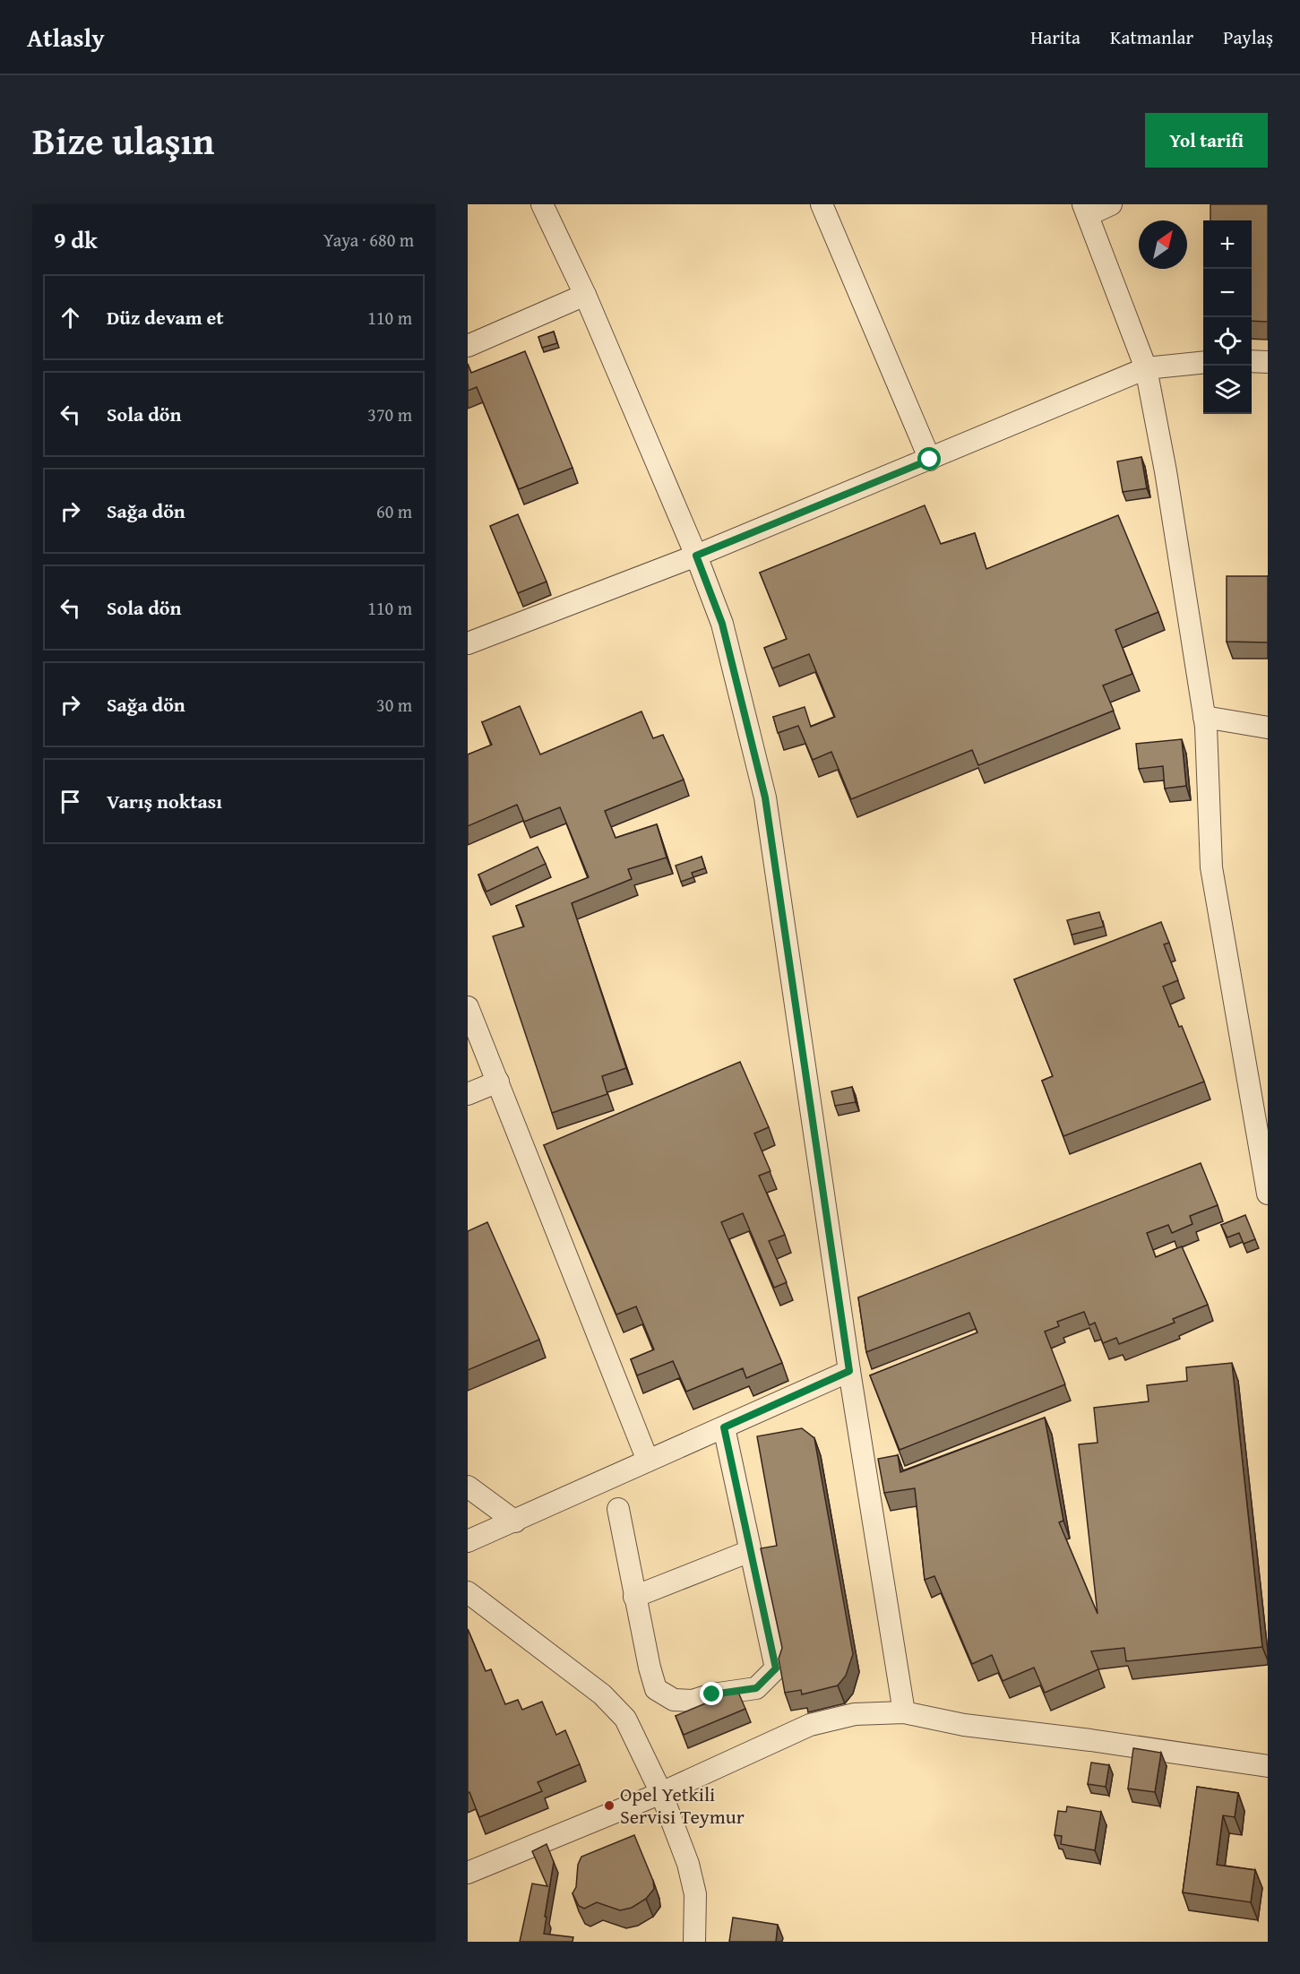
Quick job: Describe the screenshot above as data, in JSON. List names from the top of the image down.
{
  "places": ["Opel Yetkili Servisi Teymur"],
  "north": "top right",
  "page": {
    "header": "Atlasly",
    "nav": ["Harita", "Katmanlar", "Paylaş"],
    "title": "Bize ulaşın",
    "buttons": "Yol tarifi",
    "heading": ["9 dk", "Yaya · 680 m"],
    "map_buttons": ["+", "−"],
    "list": [
      ["Düz devam et", "110 m"],
      ["Sola dön", "370 m"],
      ["Sağa dön", "60 m"],
      ["Sola dön", "110 m"],
      ["Sağa dön", "30 m"],
      "Varış noktası"
    ]
  }
}
